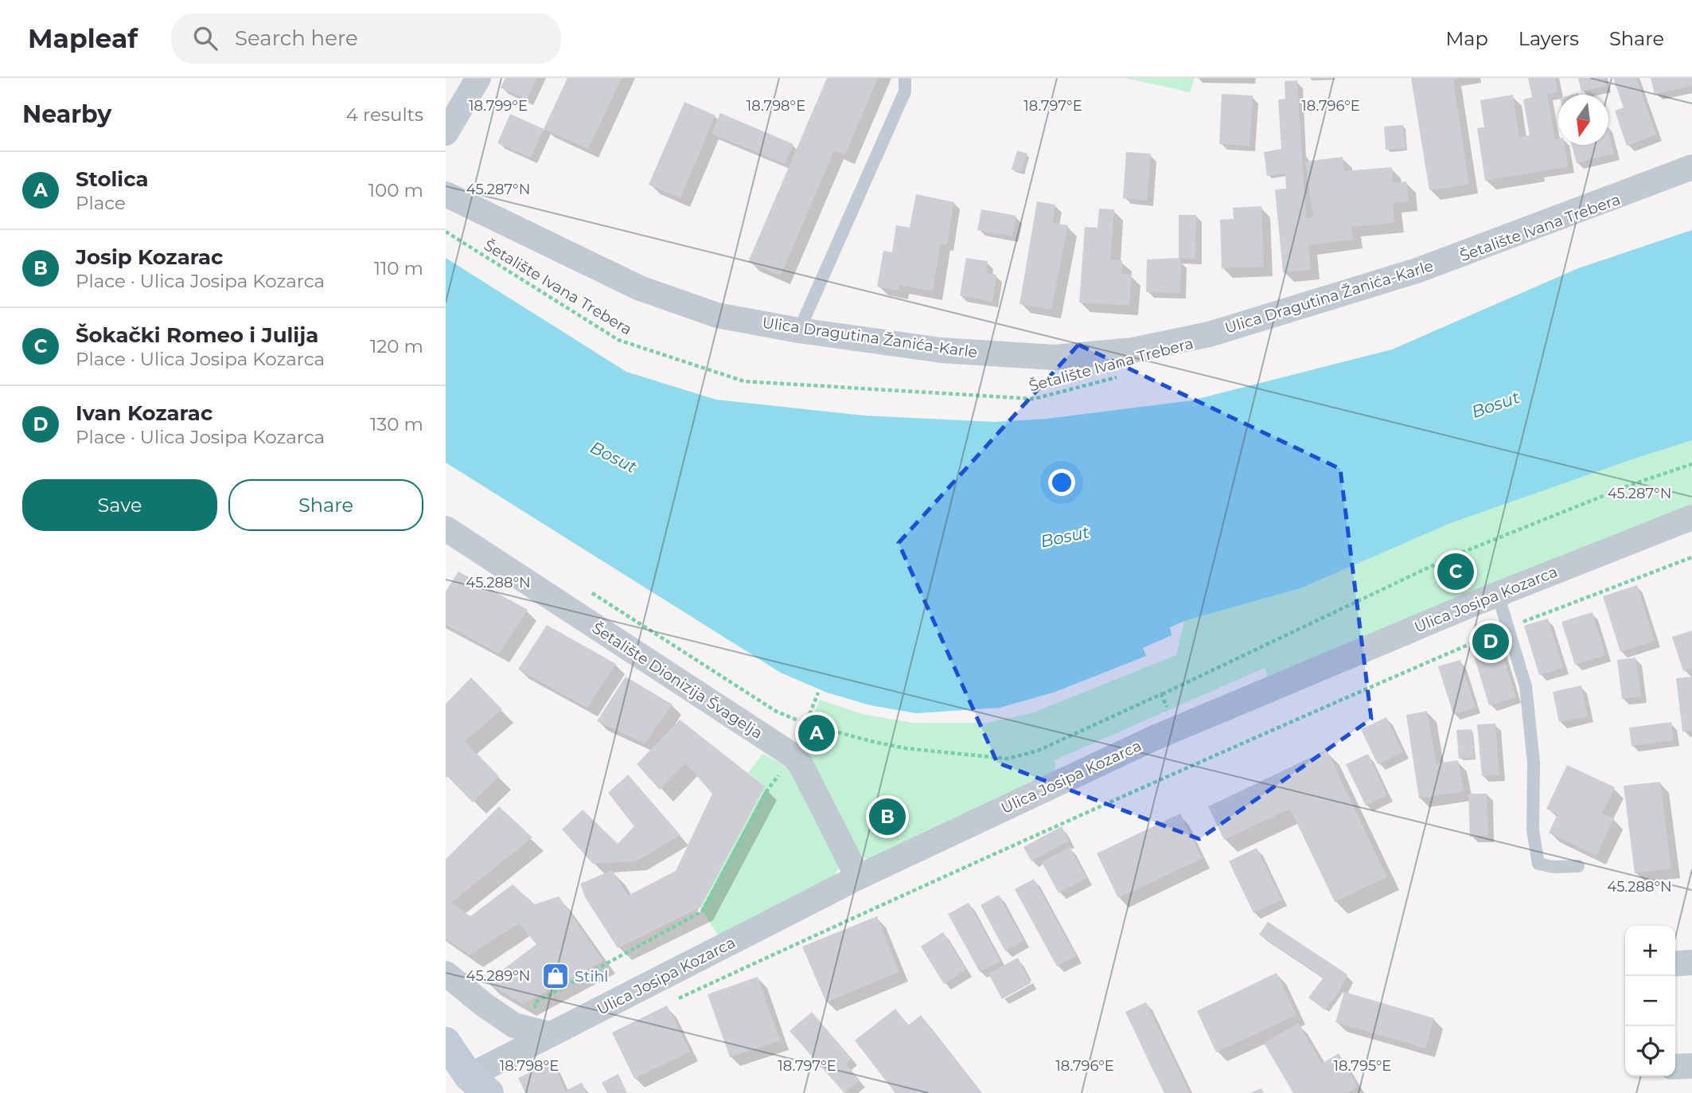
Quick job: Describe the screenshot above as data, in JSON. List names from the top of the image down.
{
  "streets": {
    "street": ["Ulica Dragutina Žanića-Karle", "Ulica Josipa Kozarca", "Šetalište Dionizija Švagelja"],
    "path": ["Šetalište Ivana Trebera"]
  },
  "crossings": [
    ["Ulica Josipa Kozarca", "Šetalište Dionizija Švagelja"]
  ],
  "water": ["Bosut"],
  "places": {
    "shop": ["Stihl"]
  },
  "north": "bottom",
  "page": {
    "header": "Mapleaf",
    "search": "Search here",
    "nav": ["Map", "Layers", "Share"],
    "heading": ["Nearby", "4 results"],
    "list": [
      {
        "mark": "A",
        "name": "Stolica",
        "note": "Place",
        "value": "100 m"
      },
      {
        "mark": "B",
        "name": "Josip Kozarac",
        "note": "Place · Ulica Josipa Kozarca",
        "value": "110 m"
      },
      {
        "mark": "C",
        "name": "Šokački Romeo i Julija",
        "note": "Place · Ulica Josipa Kozarca",
        "value": "120 m"
      },
      {
        "mark": "D",
        "name": "Ivan Kozarac",
        "note": "Place · Ulica Josipa Kozarca",
        "value": "130 m"
      }
    ],
    "buttons": ["Save", "Share"],
    "pins": [
      "C",
      "D",
      "A",
      "B"
    ],
    "map_buttons": ["+", "−"]
  },
  "coordinates": [
    "18.799°E",
    "18.798°E",
    "18.797°E",
    "18.796°E",
    "45.287°N",
    "45.288°N",
    "45.289°N",
    "18.795°E"
  ]
}
